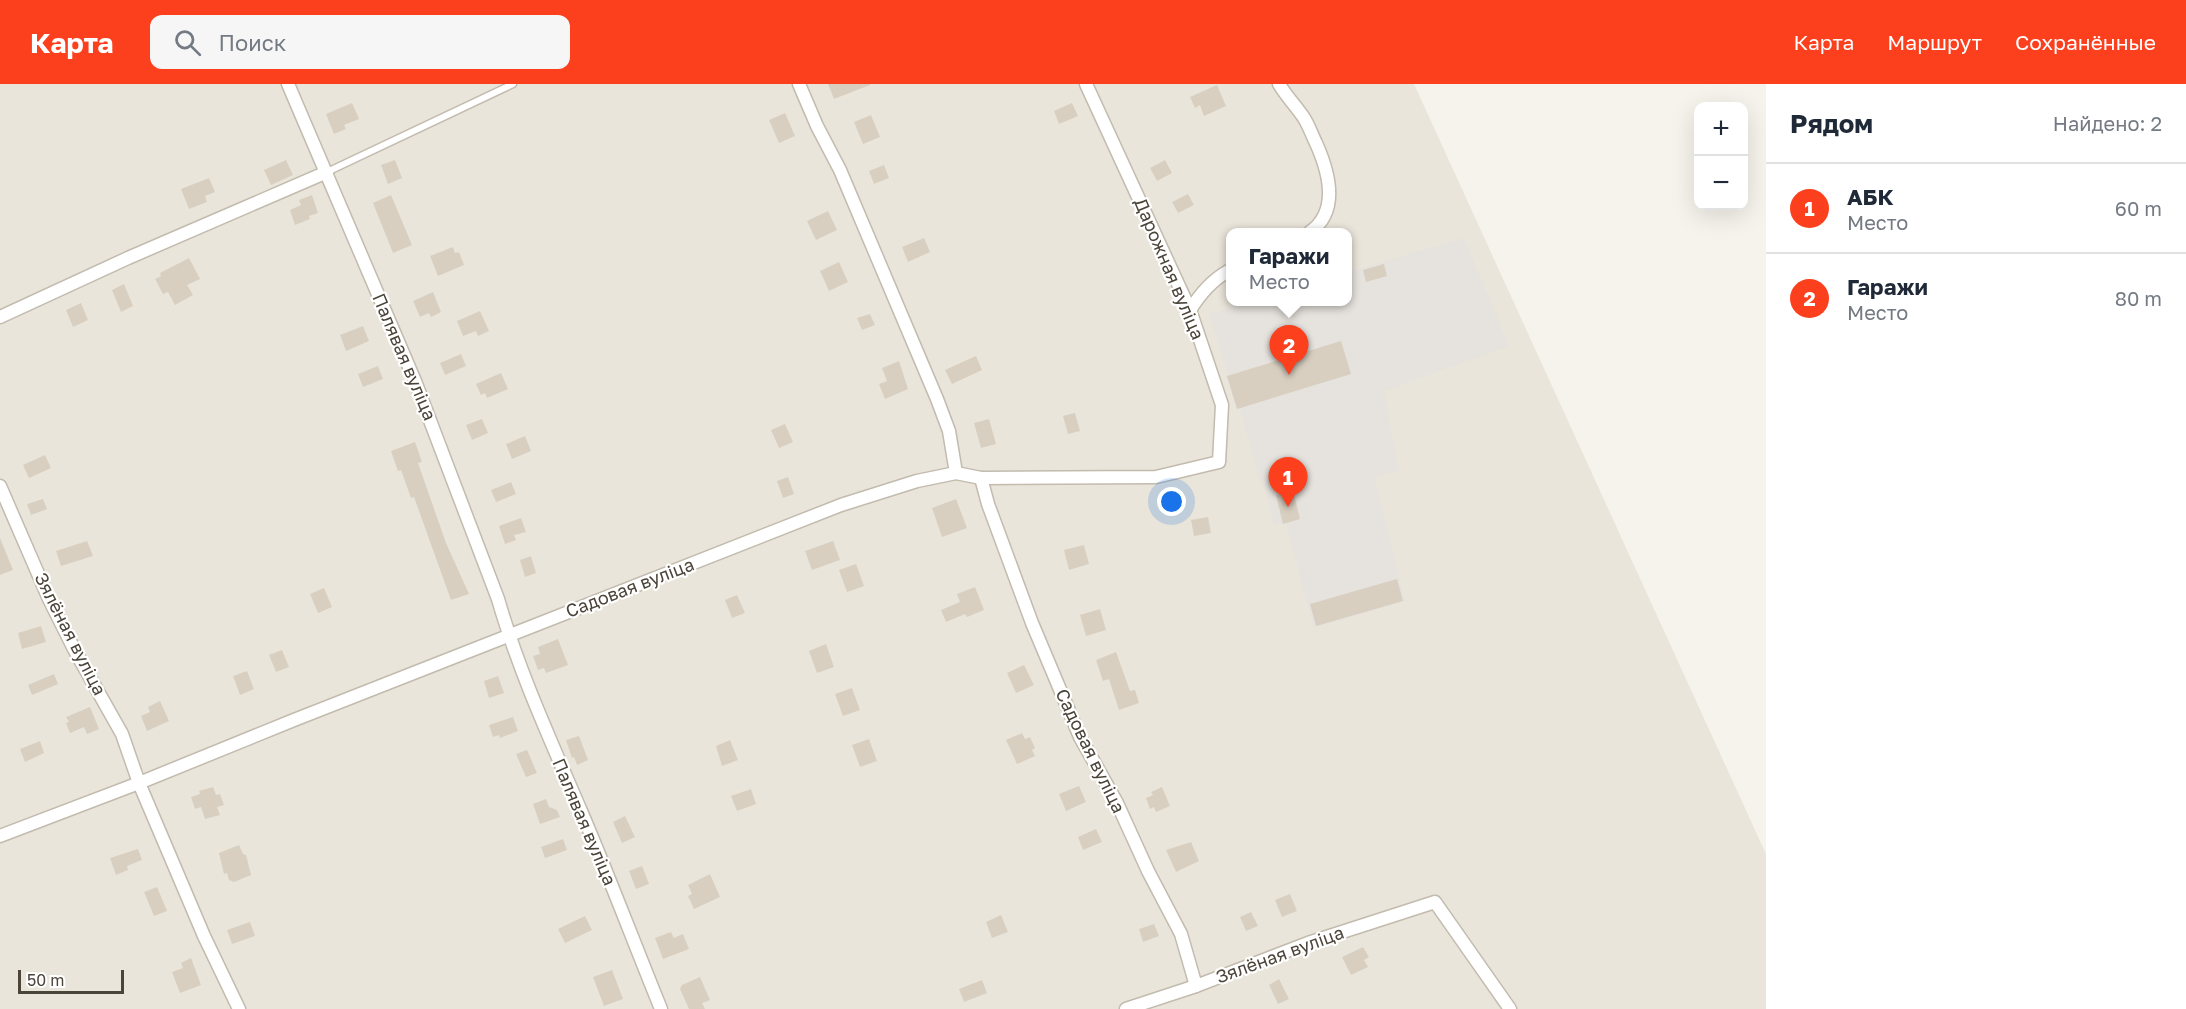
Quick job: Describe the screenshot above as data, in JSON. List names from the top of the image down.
{
  "streets": {
    "street": [
      "Дарожная вуліца",
      "Палявая вуліца",
      "Садовая вуліца",
      "Зялёная вуліца"
    ]
  },
  "crossings": [
    ["Дарожная вуліца", "Садовая вуліца"],
    ["Палявая вуліца", "Садовая вуліца"],
    ["Садовая вуліца", "Зялёная вуліца"]
  ],
  "scale_bar": "50 m",
  "page": {
    "header": "Карта",
    "search": "Поиск",
    "nav": ["Карта", "Маршрут", "Сохранённые"],
    "heading": ["Рядом", "Найдено: 2"],
    "map_buttons": ["+", "−"],
    "list": [
      {
        "mark": "1",
        "name": "АБК",
        "note": "Место",
        "value": "60 m"
      },
      {
        "mark": "2",
        "name": "Гаражи",
        "note": "Место",
        "value": "80 m"
      }
    ],
    "popup": ["Гаражи", "Место"],
    "pins": ["2", "1"],
    "scale": "50 m"
  }
}
